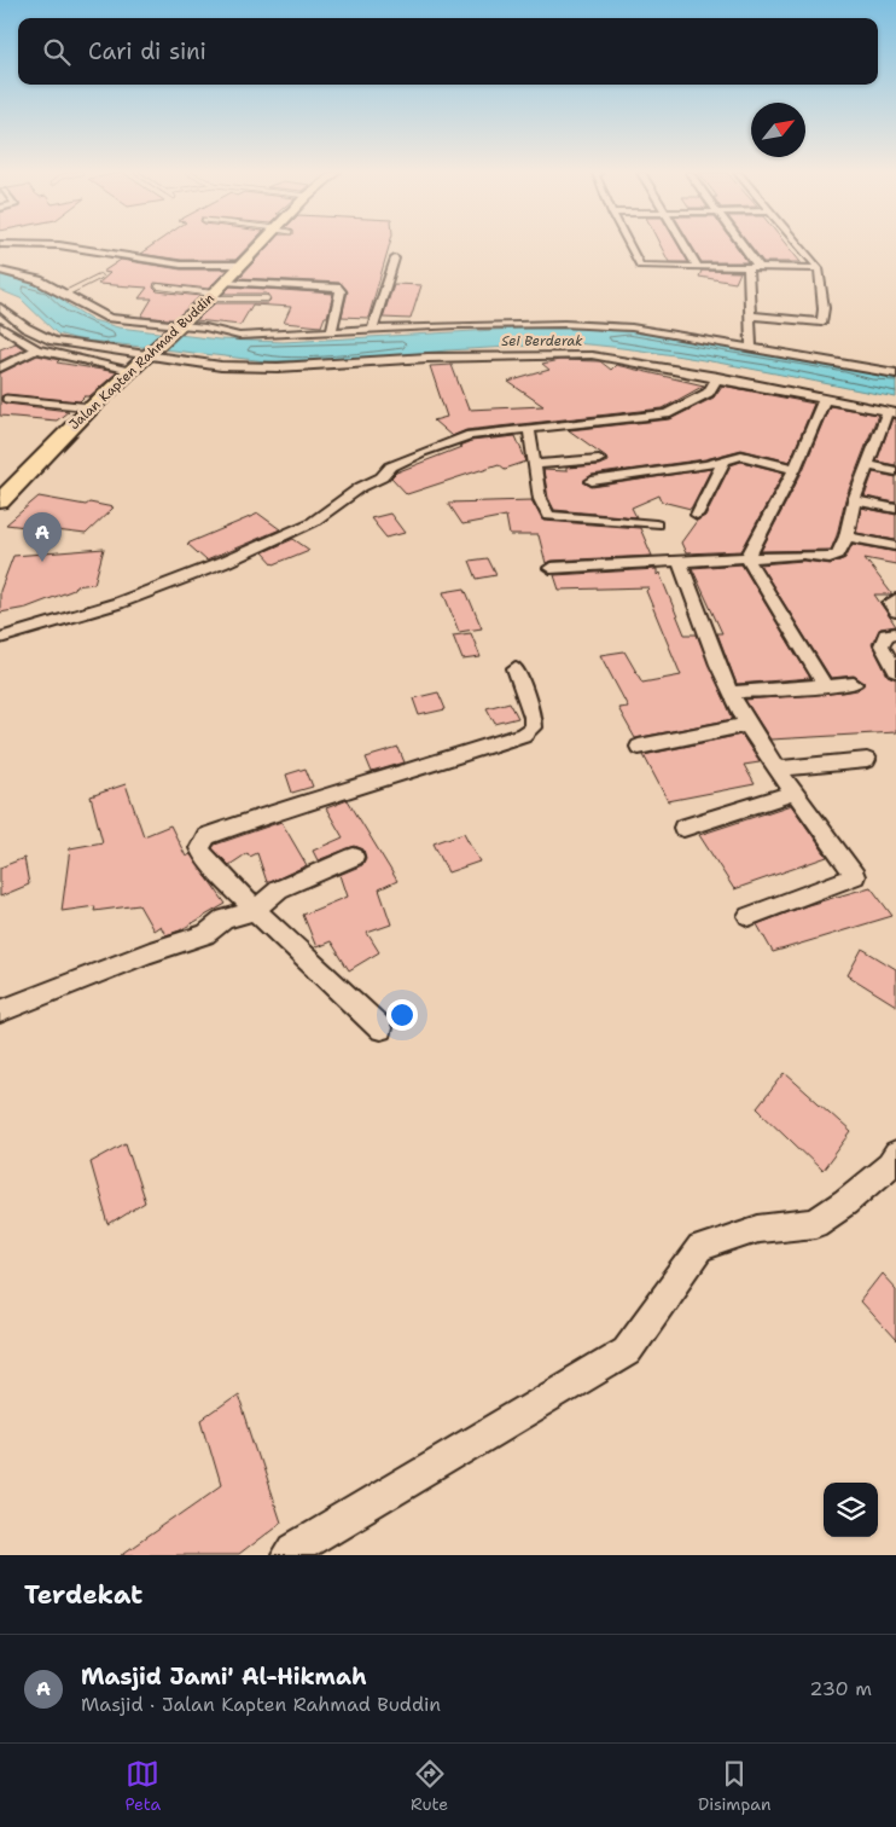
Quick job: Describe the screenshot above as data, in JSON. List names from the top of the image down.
{
  "streets": {
    "main road": ["Jalan Kapten Rahmad Buddin"]
  },
  "water": ["Sei Berderak"],
  "north": "top right",
  "page": {
    "search": "Cari di sini",
    "pins": "A",
    "heading": "Terdekat",
    "list": [
      {
        "mark": "A",
        "name": "Masjid Jami' Al-Hikmah",
        "note": "Masjid · Jalan Kapten Rahmad Buddin",
        "value": "230 m"
      }
    ],
    "nav": ["Peta", "Rute", "Disimpan"]
  }
}
